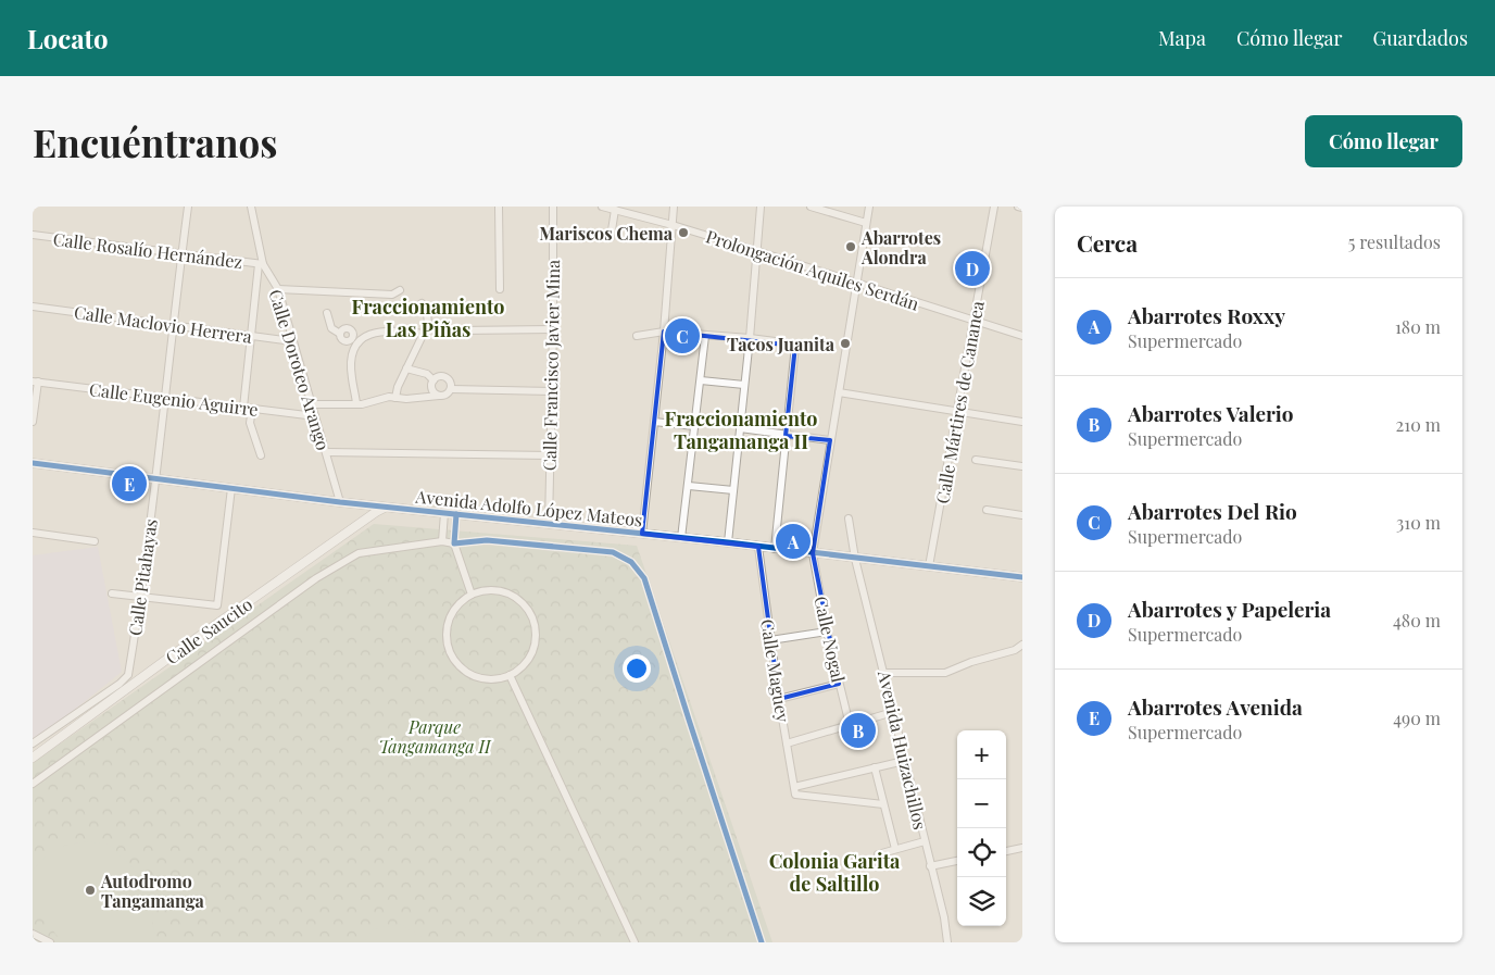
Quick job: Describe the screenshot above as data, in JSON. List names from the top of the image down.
{
  "streets": {
    "street": [
      "Calle Rosalío Hernández",
      "Prolongación Aquiles Serdán",
      "Calle Maclovio Herrera",
      "Calle Francisco Javier Mina",
      "Calle Doroteo Arango",
      "Calle Eugenio Aguirre",
      "Calle Mártires de Cananea",
      "Avenida Adolfo López Mateos",
      "Calle Pitahayas",
      "Calle Saucito",
      "Calle Nogal",
      "Calle Maguey",
      "Avenida Huizachillos"
    ]
  },
  "crossings": [
    ["Calle Rosalío Hernández", "Calle Doroteo Arango"],
    ["Calle Rosalío Hernández", "Calle Pitahayas"],
    ["Prolongación Aquiles Serdán", "Calle Mártires de Cananea"],
    ["Prolongación Aquiles Serdán", "Calle Nogal"],
    ["Calle Maclovio Herrera", "Calle Doroteo Arango"],
    ["Calle Maclovio Herrera", "Calle Pitahayas"],
    ["Calle Francisco Javier Mina", "Avenida Adolfo López Mateos"],
    ["Calle Doroteo Arango", "Calle Eugenio Aguirre"],
    ["Calle Doroteo Arango", "Avenida Adolfo López Mateos"],
    ["Calle Eugenio Aguirre", "Calle Pitahayas"],
    ["Calle Mártires de Cananea", "Avenida Adolfo López Mateos"],
    ["Avenida Adolfo López Mateos", "Calle Pitahayas"],
    ["Avenida Adolfo López Mateos", "Calle Saucito"],
    ["Avenida Adolfo López Mateos", "Calle Nogal"],
    ["Avenida Adolfo López Mateos", "Calle Maguey"],
    ["Avenida Adolfo López Mateos", "Avenida Huizachillos"]
  ],
  "districts": ["Fraccionamiento Las Piñas", "Fraccionamiento Tangamanga II", "Colonia Garita de Saltillo"],
  "parks": ["Parque Tangamanga II"],
  "places": [
    "Mariscos Chema",
    "Abarrotes Alondra",
    "Tacos Juanita",
    "Autodromo Tangamanga"
  ],
  "page": {
    "header": "Locato",
    "nav": ["Mapa", "Cómo llegar", "Guardados"],
    "buttons": "Cómo llegar",
    "title": "Encuéntranos",
    "heading": ["Cerca", "5 resultados"],
    "pins": [
      "D",
      "C",
      "E",
      "A",
      "B"
    ],
    "list": [
      {
        "mark": "A",
        "name": "Abarrotes Roxxy",
        "note": "Supermercado",
        "value": "180 m"
      },
      {
        "mark": "B",
        "name": "Abarrotes Valerio",
        "note": "Supermercado",
        "value": "210 m"
      },
      {
        "mark": "C",
        "name": "Abarrotes Del Rio",
        "note": "Supermercado",
        "value": "310 m"
      },
      {
        "mark": "D",
        "name": "Abarrotes y Papeleria",
        "note": "Supermercado",
        "value": "480 m"
      },
      {
        "mark": "E",
        "name": "Abarrotes Avenida",
        "note": "Supermercado",
        "value": "490 m"
      }
    ],
    "map_buttons": ["+", "−"]
  }
}
